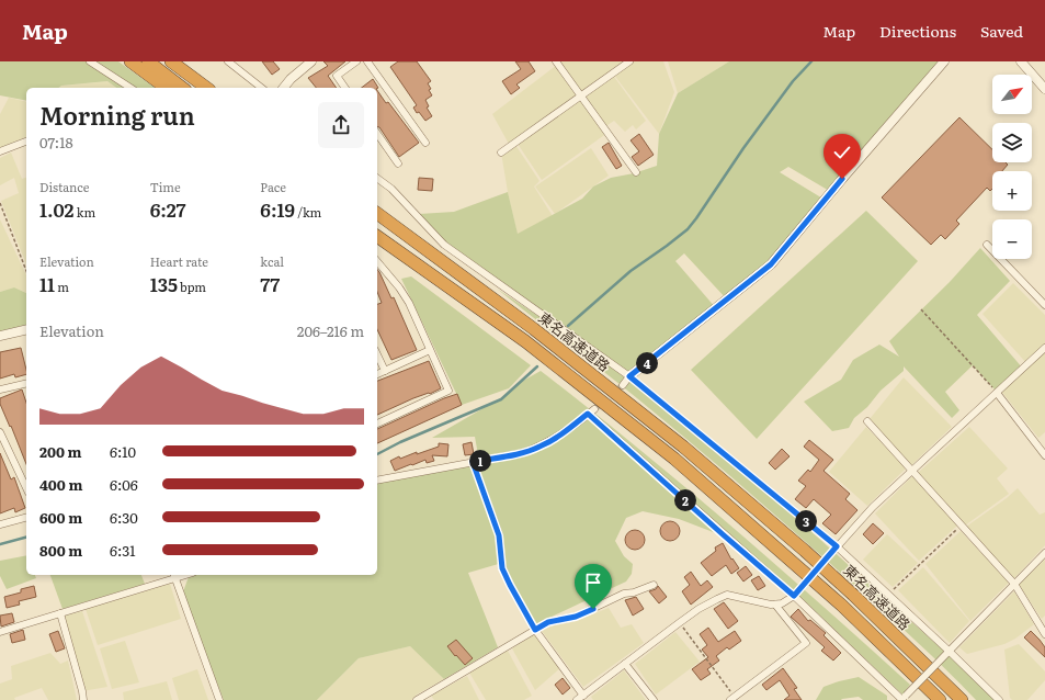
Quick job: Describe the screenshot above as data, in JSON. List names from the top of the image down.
{
  "streets": {
    "highway": ["東名高速道路"]
  },
  "north": "top right",
  "page": {
    "header": "Map",
    "nav": ["Map", "Directions", "Saved"],
    "map_buttons": ["+", "−"],
    "heading": ["Morning run", "07:18"],
    "stats": [
      ["Distance", "1.02 km"],
      ["Time", "6:27"],
      ["Pace", "6:19 /km"],
      ["Elevation", "11 m"],
      ["Heart rate", "135 bpm"],
      ["kcal", "77"]
    ],
    "chart": ["Elevation", "206–216 m"],
    "pins": [
      "4",
      "1",
      "2",
      "3"
    ],
    "list": [
      {
        "name": "200 m",
        "note": "6:10"
      },
      {
        "name": "400 m",
        "note": "6:06"
      },
      {
        "name": "600 m",
        "note": "6:30"
      },
      {
        "name": "800 m",
        "note": "6:31"
      }
    ]
  }
}
